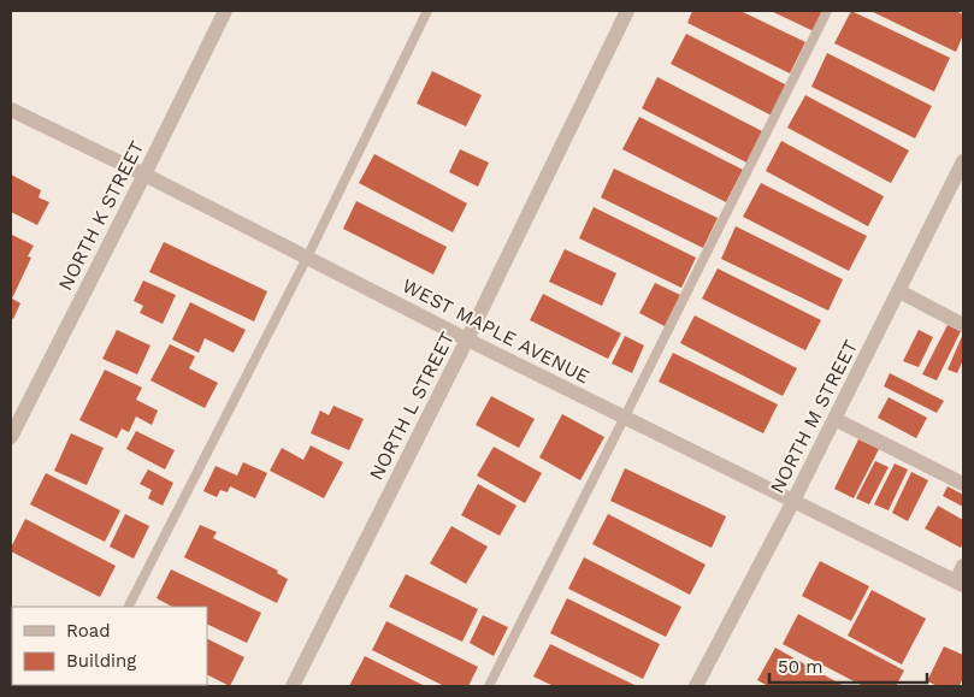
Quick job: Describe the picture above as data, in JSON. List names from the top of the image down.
{
  "streets": {
    "street": [
      "NORTH K STREET",
      "WEST MAPLE AVENUE",
      "NORTH L STREET",
      "NORTH M STREET"
    ]
  },
  "crossings": [
    ["NORTH K STREET", "WEST MAPLE AVENUE"],
    ["WEST MAPLE AVENUE", "NORTH L STREET"],
    ["WEST MAPLE AVENUE", "NORTH M STREET"]
  ],
  "legend": ["Road", "Building"],
  "scale_bar": "50 m"
}
